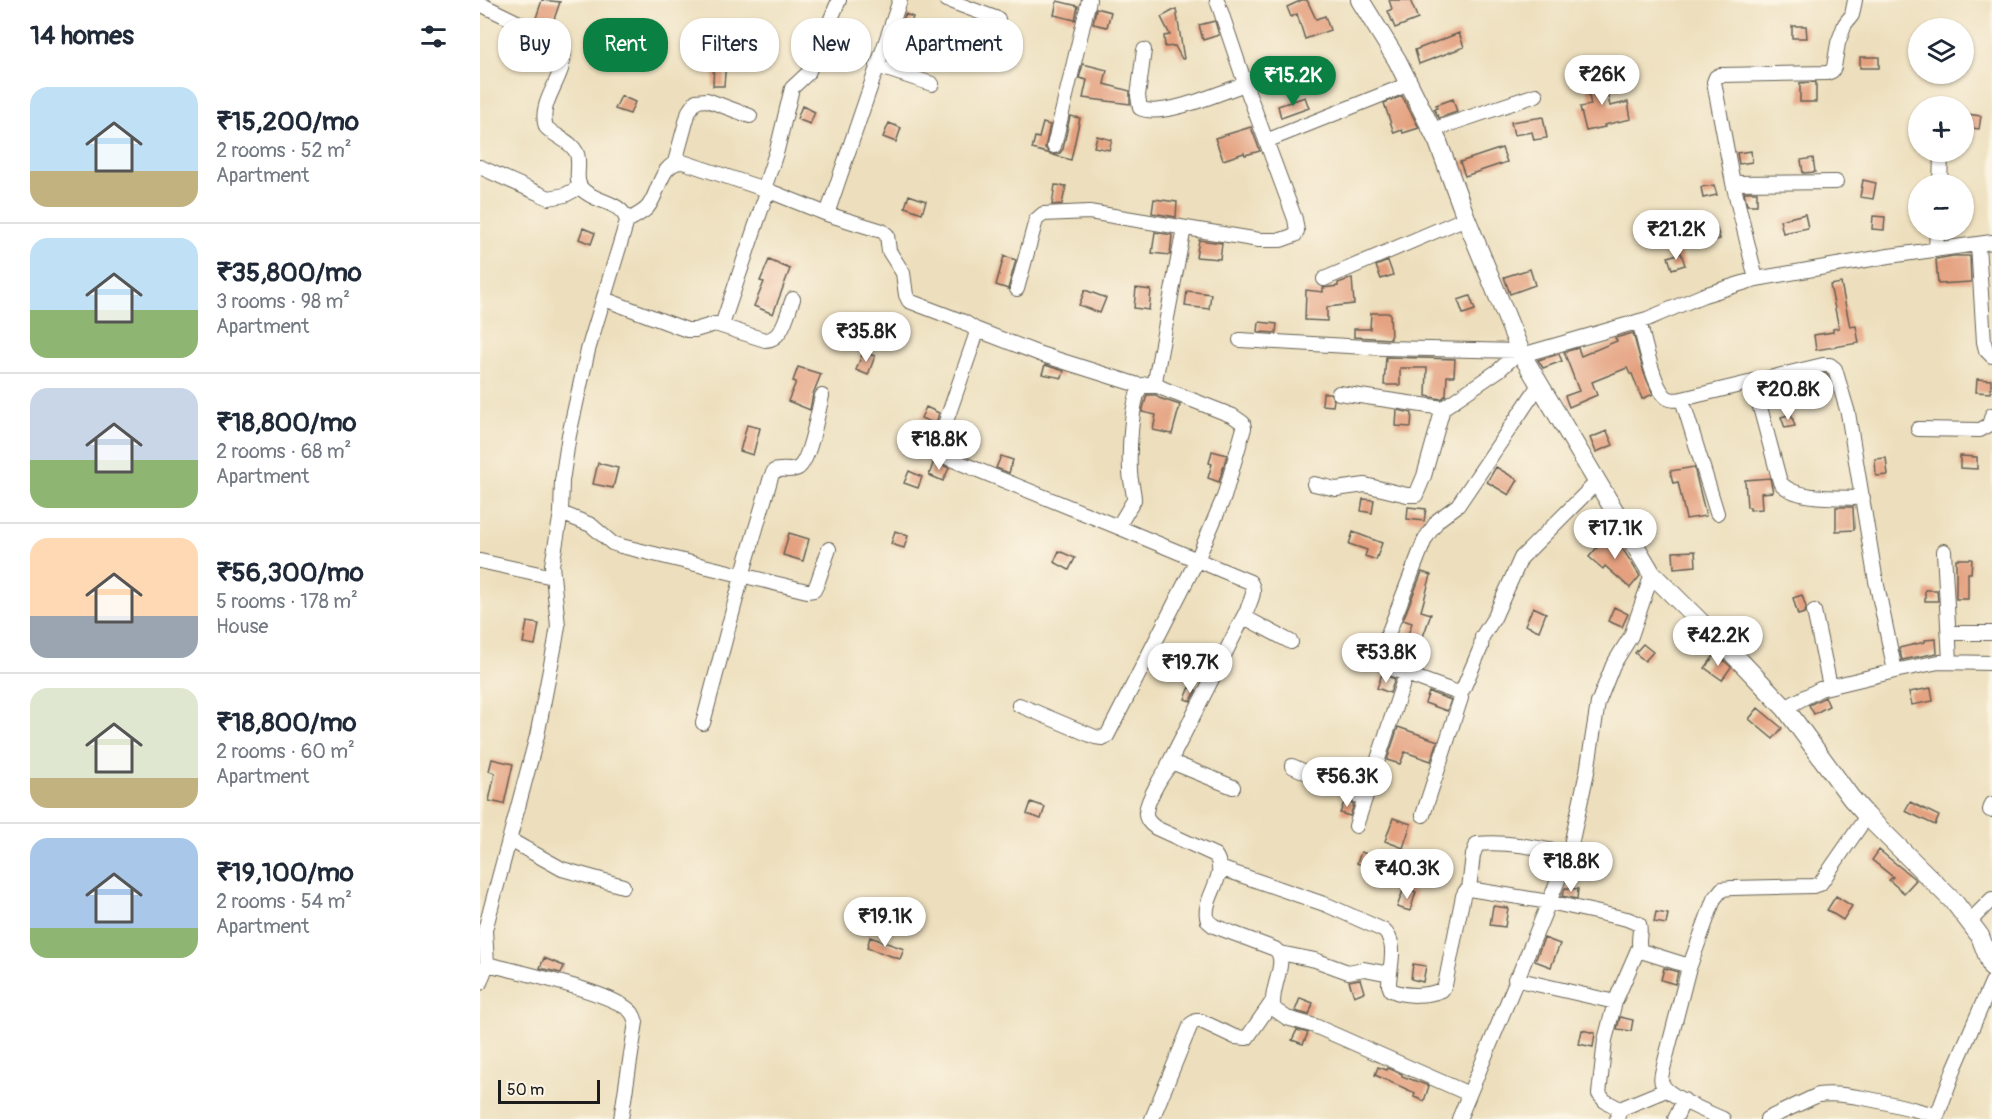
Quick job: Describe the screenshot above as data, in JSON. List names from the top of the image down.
{
  "scale_bar": "50 m",
  "page": {
    "heading": "14 homes",
    "map_buttons": ["+", "−"],
    "chip": [
      "Buy",
      "Rent",
      "Filters",
      "New",
      "Apartment"
    ],
    "price": [
      "₹26K",
      "₹15.2K",
      "₹21.2K",
      "₹35.8K",
      "₹20.8K",
      "₹18.8K",
      "₹17.1K",
      "₹42.2K",
      "₹53.8K",
      "₹19.7K",
      "₹56.3K",
      "₹18.8K",
      "₹40.3K",
      "₹19.1K"
    ],
    "list": [
      {
        "name": "₹15,200/mo",
        "note": "2 rooms · 52 m² · Apartment"
      },
      {
        "name": "₹35,800/mo",
        "note": "3 rooms · 98 m² · Apartment"
      },
      {
        "name": "₹18,800/mo",
        "note": "2 rooms · 68 m² · Apartment"
      },
      {
        "name": "₹56,300/mo",
        "note": "5 rooms · 178 m² · House"
      },
      {
        "name": "₹18,800/mo",
        "note": "2 rooms · 60 m² · Apartment"
      },
      {
        "name": "₹19,100/mo",
        "note": "2 rooms · 54 m² · Apartment"
      }
    ],
    "scale": "50 m"
  }
}
